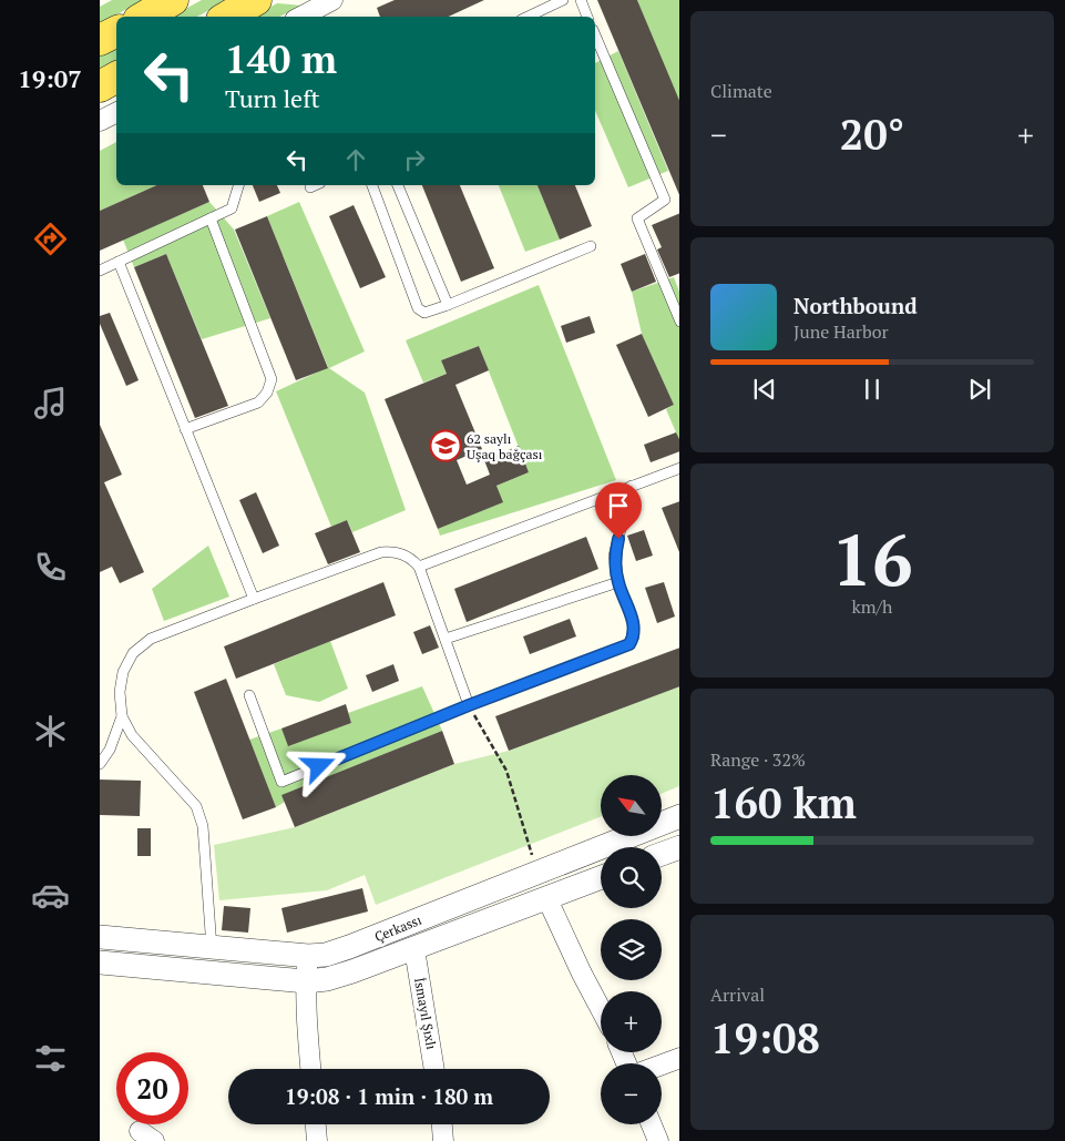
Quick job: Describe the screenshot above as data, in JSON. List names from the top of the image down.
{
  "streets": {
    "street": ["Çerkassı", "İsmayıl Şıxlı"]
  },
  "crossings": [
    ["Çerkassı", "İsmayıl Şıxlı"]
  ],
  "places": {
    "school or university": ["62 saylı Uşaq bağçası"]
  },
  "north": "top left",
  "page": {
    "tabs": "19:07",
    "tile": [
      "Climate",
      ["16", "km/h"],
      ["Range · 32%", "160 km"],
      ["Arrival", "19:08"]
    ],
    "turn": ["140 m", "Turn left"],
    "heat": ["−", "20°", "+"],
    "song": ["Northbound", "June Harbor"],
    "map_buttons": ["+", "−"],
    "limit": "20",
    "trip": "19:08 · 1 min · 180 m"
  }
}
